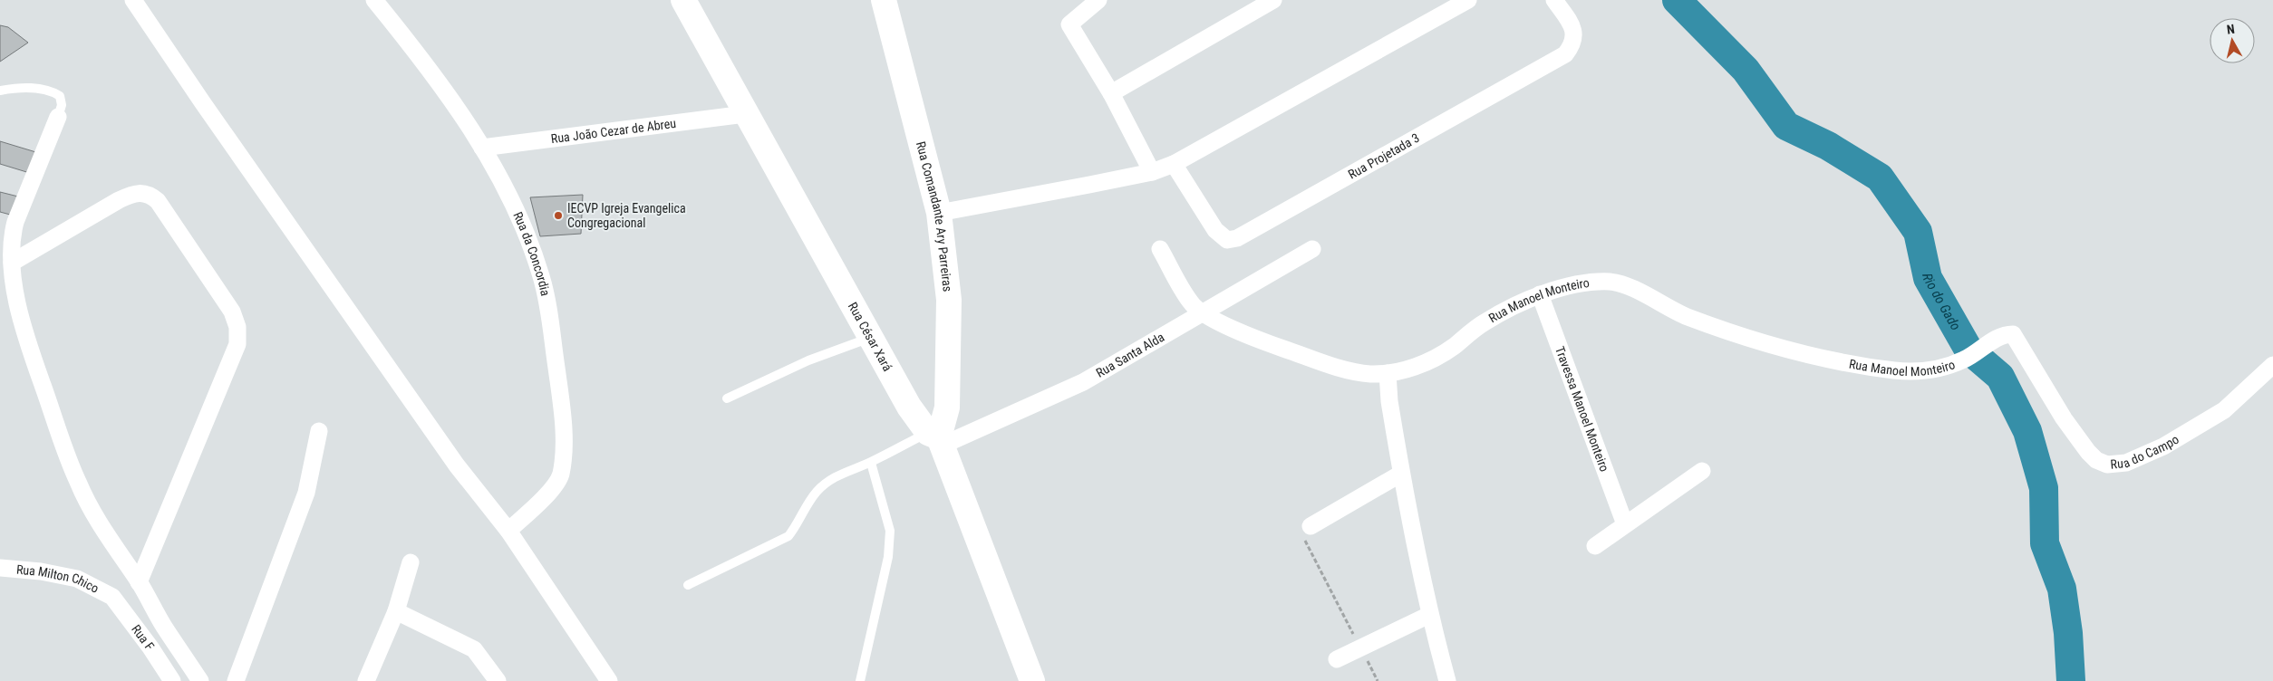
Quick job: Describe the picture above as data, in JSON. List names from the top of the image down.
{
  "streets": {
    "main road": ["Rua Comandante Ary Parreiras", "Rua César Xará"],
    "street": [
      "Rua João Cezar de Abreu",
      "Rua Projetada 3",
      "Rua da Concordia",
      "Rua Manoel Monteiro",
      "Rua Santa Alda",
      "Travessa Manoel Monteiro",
      "Rua do Campo",
      "Rua Milton Chico",
      "Rua F"
    ]
  },
  "crossings": [
    ["Rua João Cezar de Abreu", "Rua da Concordia"],
    ["Rua João Cezar de Abreu", "Rua César Xará"],
    ["Rua Comandante Ary Parreiras", "Rua César Xará"],
    ["Rua Comandante Ary Parreiras", "Rua Santa Alda"],
    ["Rua Manoel Monteiro", "Rua Santa Alda"],
    ["Rua Manoel Monteiro", "Travessa Manoel Monteiro"],
    ["Rua Manoel Monteiro", "Rua do Campo"],
    ["Rua César Xará", "Rua Santa Alda"],
    ["Rua Milton Chico", "Rua F"]
  ],
  "water": ["Rio do Gado"],
  "places": ["IECVP Igreja Evangelica Congregacional"],
  "north": "top"
}
